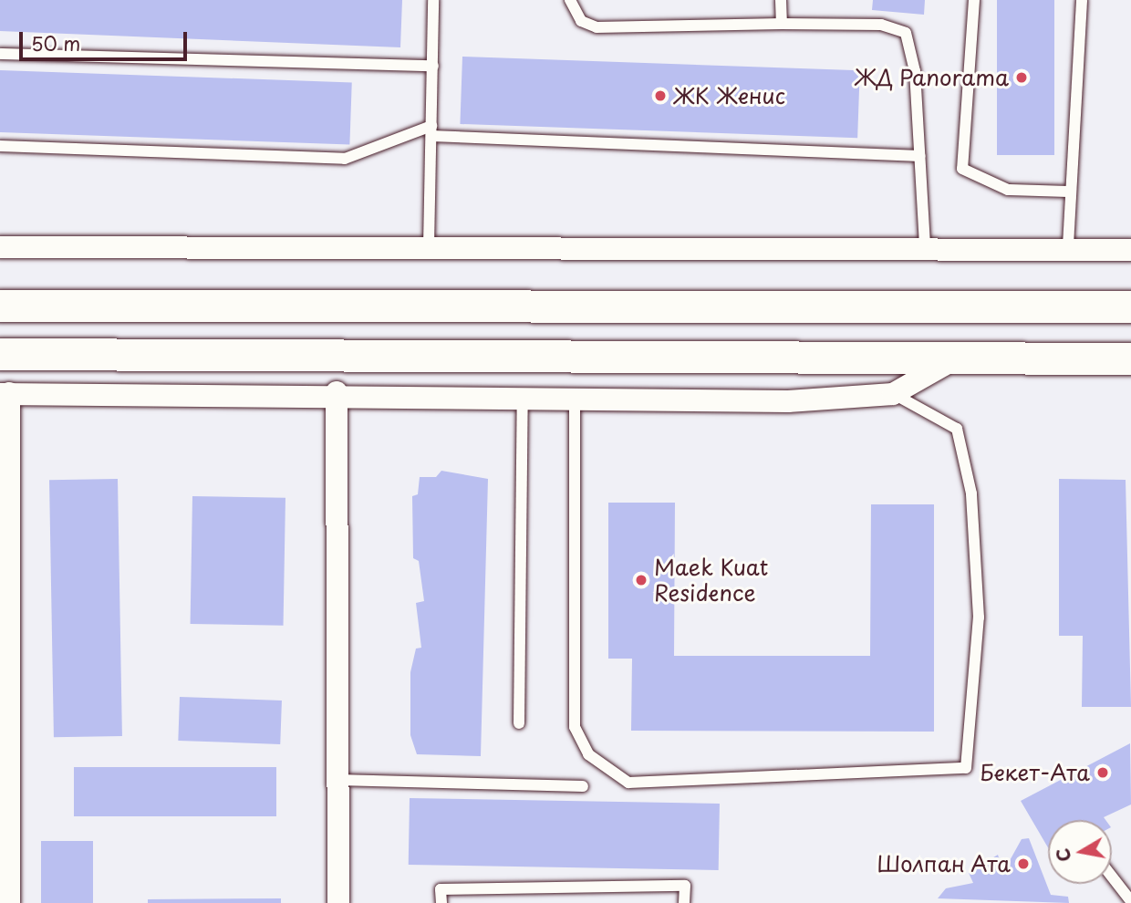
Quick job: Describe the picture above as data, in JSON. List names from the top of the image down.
{
  "places": [
    "ЖД Panorama",
    "ЖК Женис",
    "Maek Kuat Residence",
    "Бекет-Ата",
    "Шолпан Ата"
  ],
  "scale_bar": "50 m",
  "north": "left"
}
